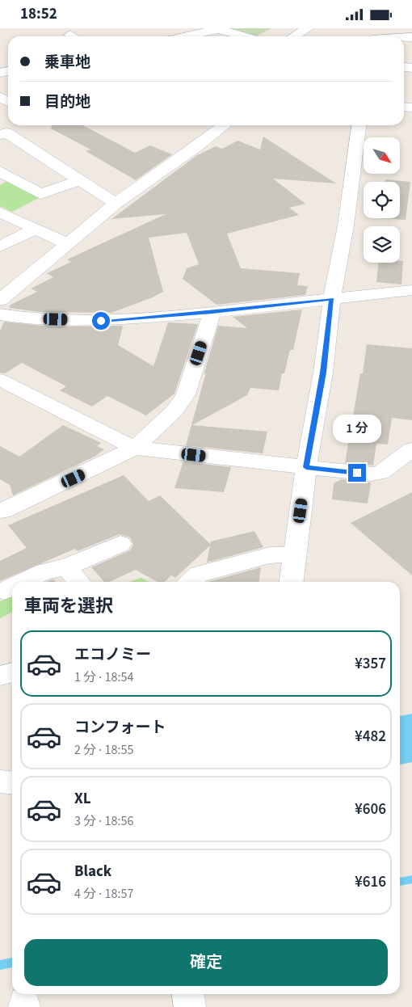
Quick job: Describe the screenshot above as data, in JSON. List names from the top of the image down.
{
  "north": "bottom right",
  "page": {
    "status": "18:52",
    "banner": ["乗車地", "目的地"],
    "bubble": "1 分",
    "heading": "車両を選択",
    "list": [
      {
        "name": "エコノミー",
        "note": "1 分 · 18:54",
        "value": "¥357"
      },
      {
        "name": "コンフォート",
        "note": "2 分 · 18:55",
        "value": "¥482"
      },
      {
        "name": "XL",
        "note": "3 分 · 18:56",
        "value": "¥606"
      },
      {
        "name": "Black",
        "note": "4 分 · 18:57",
        "value": "¥616"
      }
    ],
    "buttons": "確定"
  }
}
